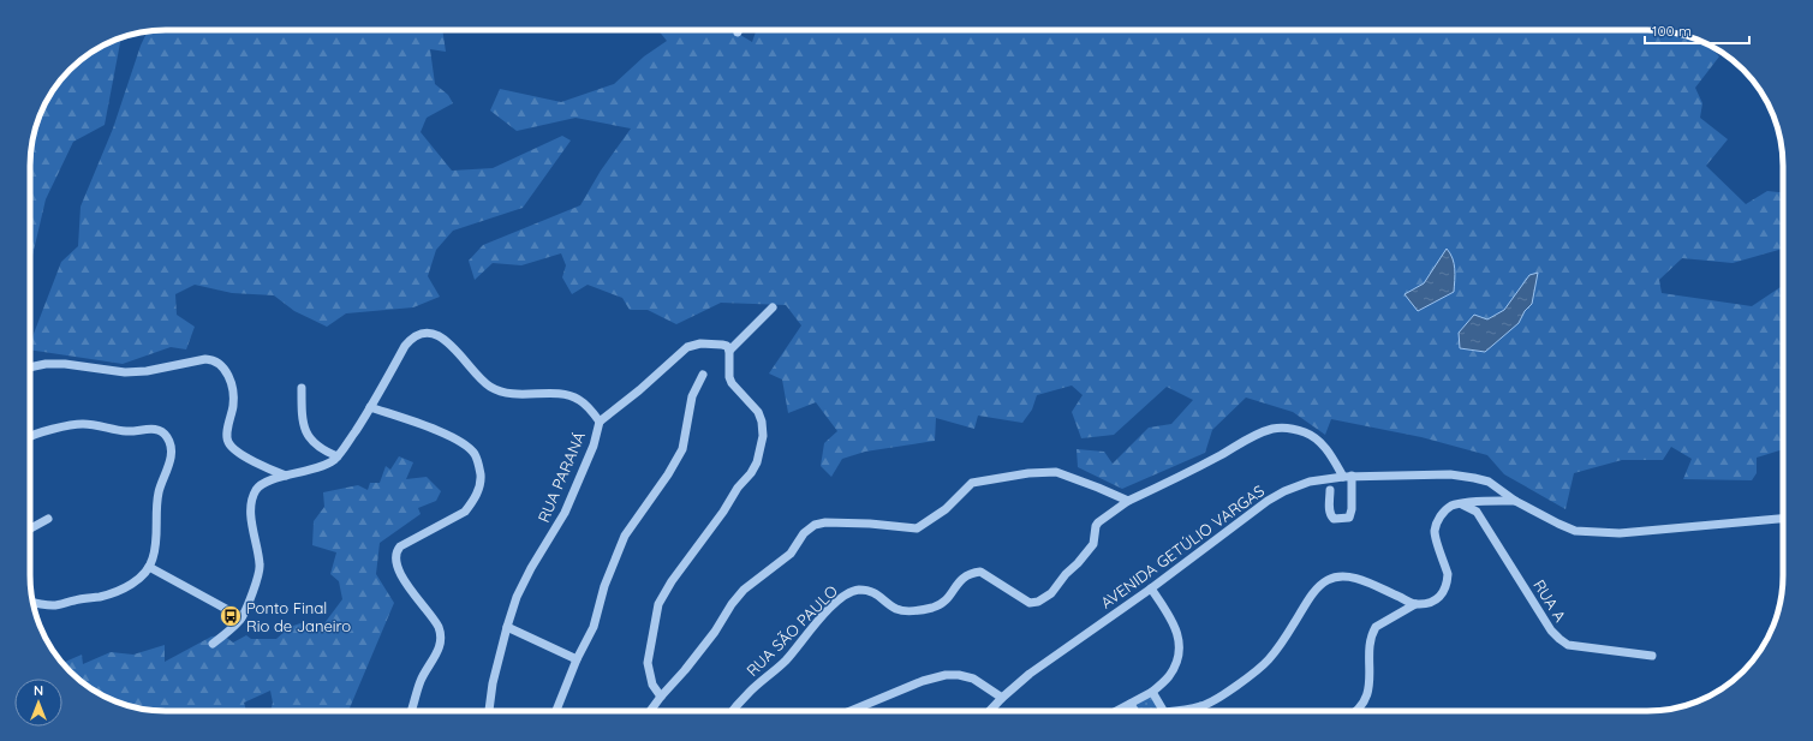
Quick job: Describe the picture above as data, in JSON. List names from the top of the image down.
{
  "streets": {
    "street": [
      "RUA PARANÁ",
      "AVENIDA GETÚLIO VARGAS",
      "RUA A",
      "RUA SÃO PAULO"
    ]
  },
  "crossings": [
    ["AVENIDA GETÚLIO VARGAS", "RUA SÃO PAULO"]
  ],
  "places": {
    "bus stop": ["Ponto Final Rio de Janeiro"]
  },
  "scale_bar": "100 m",
  "north": "top"
}
